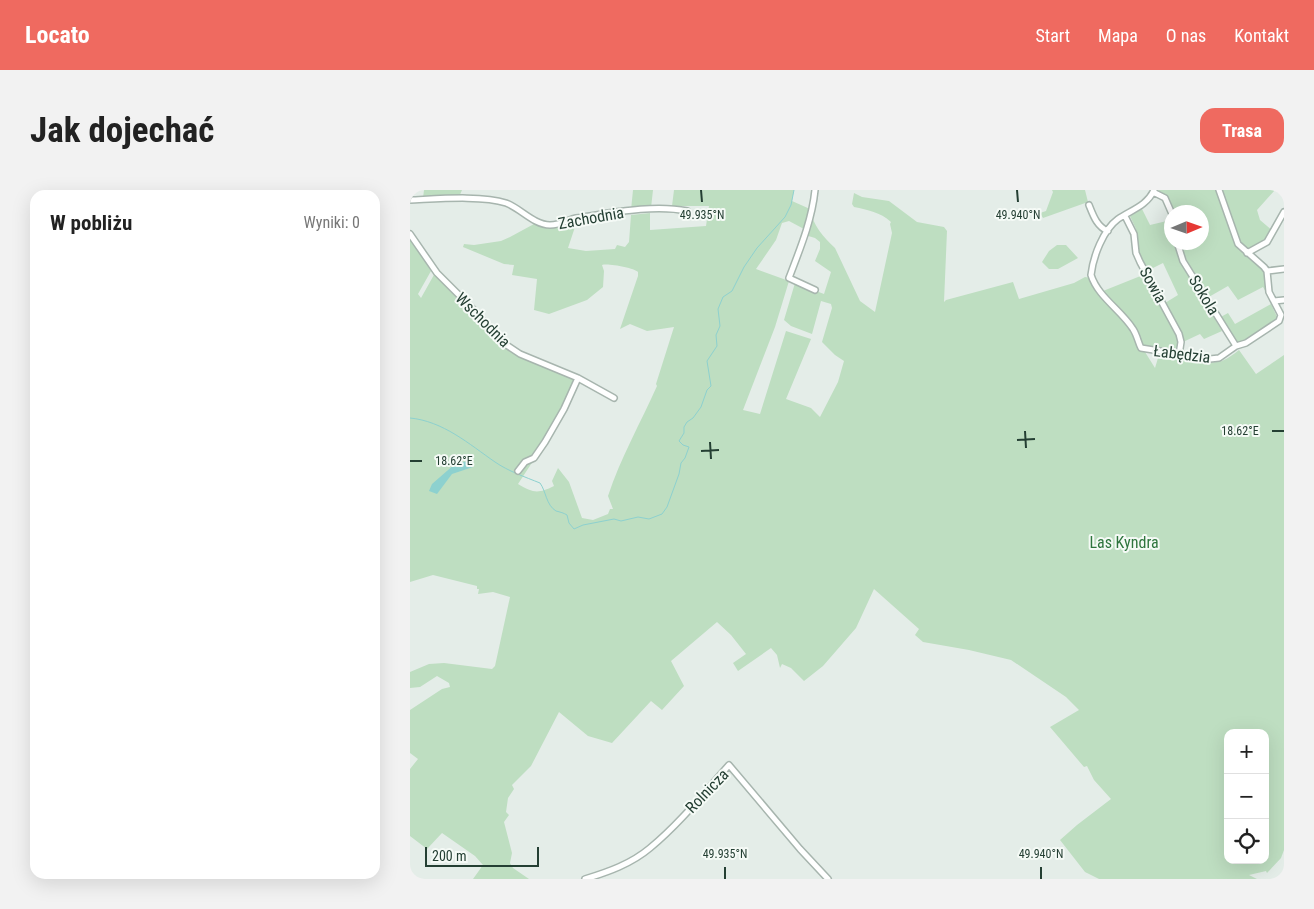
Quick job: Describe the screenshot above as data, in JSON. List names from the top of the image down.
{
  "streets": {
    "street": [
      "Zachodnia",
      "Sowia",
      "Sokola",
      "Wschodnia",
      "Łabędzia",
      "Rolnicza"
    ]
  },
  "crossings": [
    ["Sowia", "Łabędzia"],
    ["Sokola", "Łabędzia"]
  ],
  "parks": ["Las Kyndra"],
  "scale_bar": "200 m",
  "north": "right",
  "page": {
    "header": "Locato",
    "nav": [
      "Start",
      "Mapa",
      "O nas",
      "Kontakt"
    ],
    "buttons": "Trasa",
    "title": "Jak dojechać",
    "heading": ["W pobliżu", "Wyniki: 0"],
    "map_buttons": ["+", "−"],
    "scale": "200 m"
  },
  "coordinates": ["49.935°N", "49.940°N", "18.62°E"]
}
